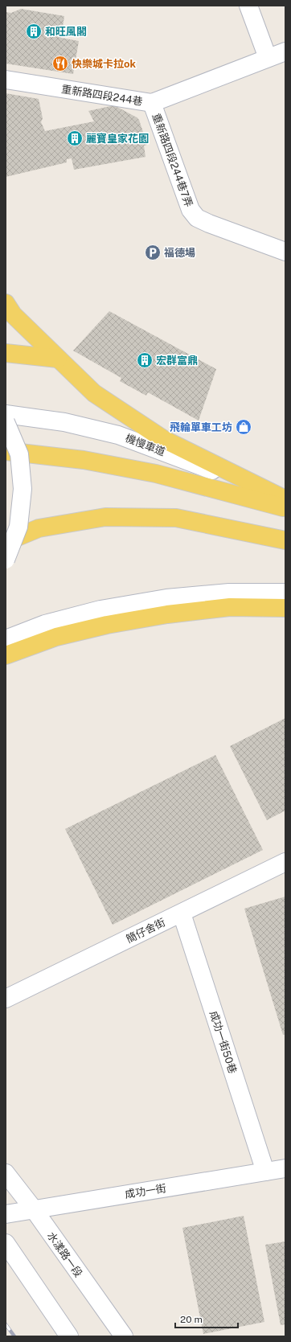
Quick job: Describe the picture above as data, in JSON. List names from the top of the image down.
{
  "streets": {
    "street": [
      "重新路四段244巷",
      "重新路四段244巷7弄",
      "機慢車道",
      "簡仔舍街",
      "成功一街50巷",
      "成功一街",
      "水漾路一段"
    ]
  },
  "crossings": [
    ["重新路四段244巷", "重新路四段244巷7弄"],
    ["簡仔舍街", "成功一街50巷"],
    ["成功一街50巷", "成功一街"],
    ["成功一街", "水漾路一段"]
  ],
  "places": {
    "building": ["和旺風閣", "麗寶皇家花園", "宏群富鼎"],
    "restaurant": ["快樂城卡拉ok"],
    "parking": ["福德場"],
    "shop": ["飛輪單車工坊"]
  },
  "scale_bar": "20 m"
}
